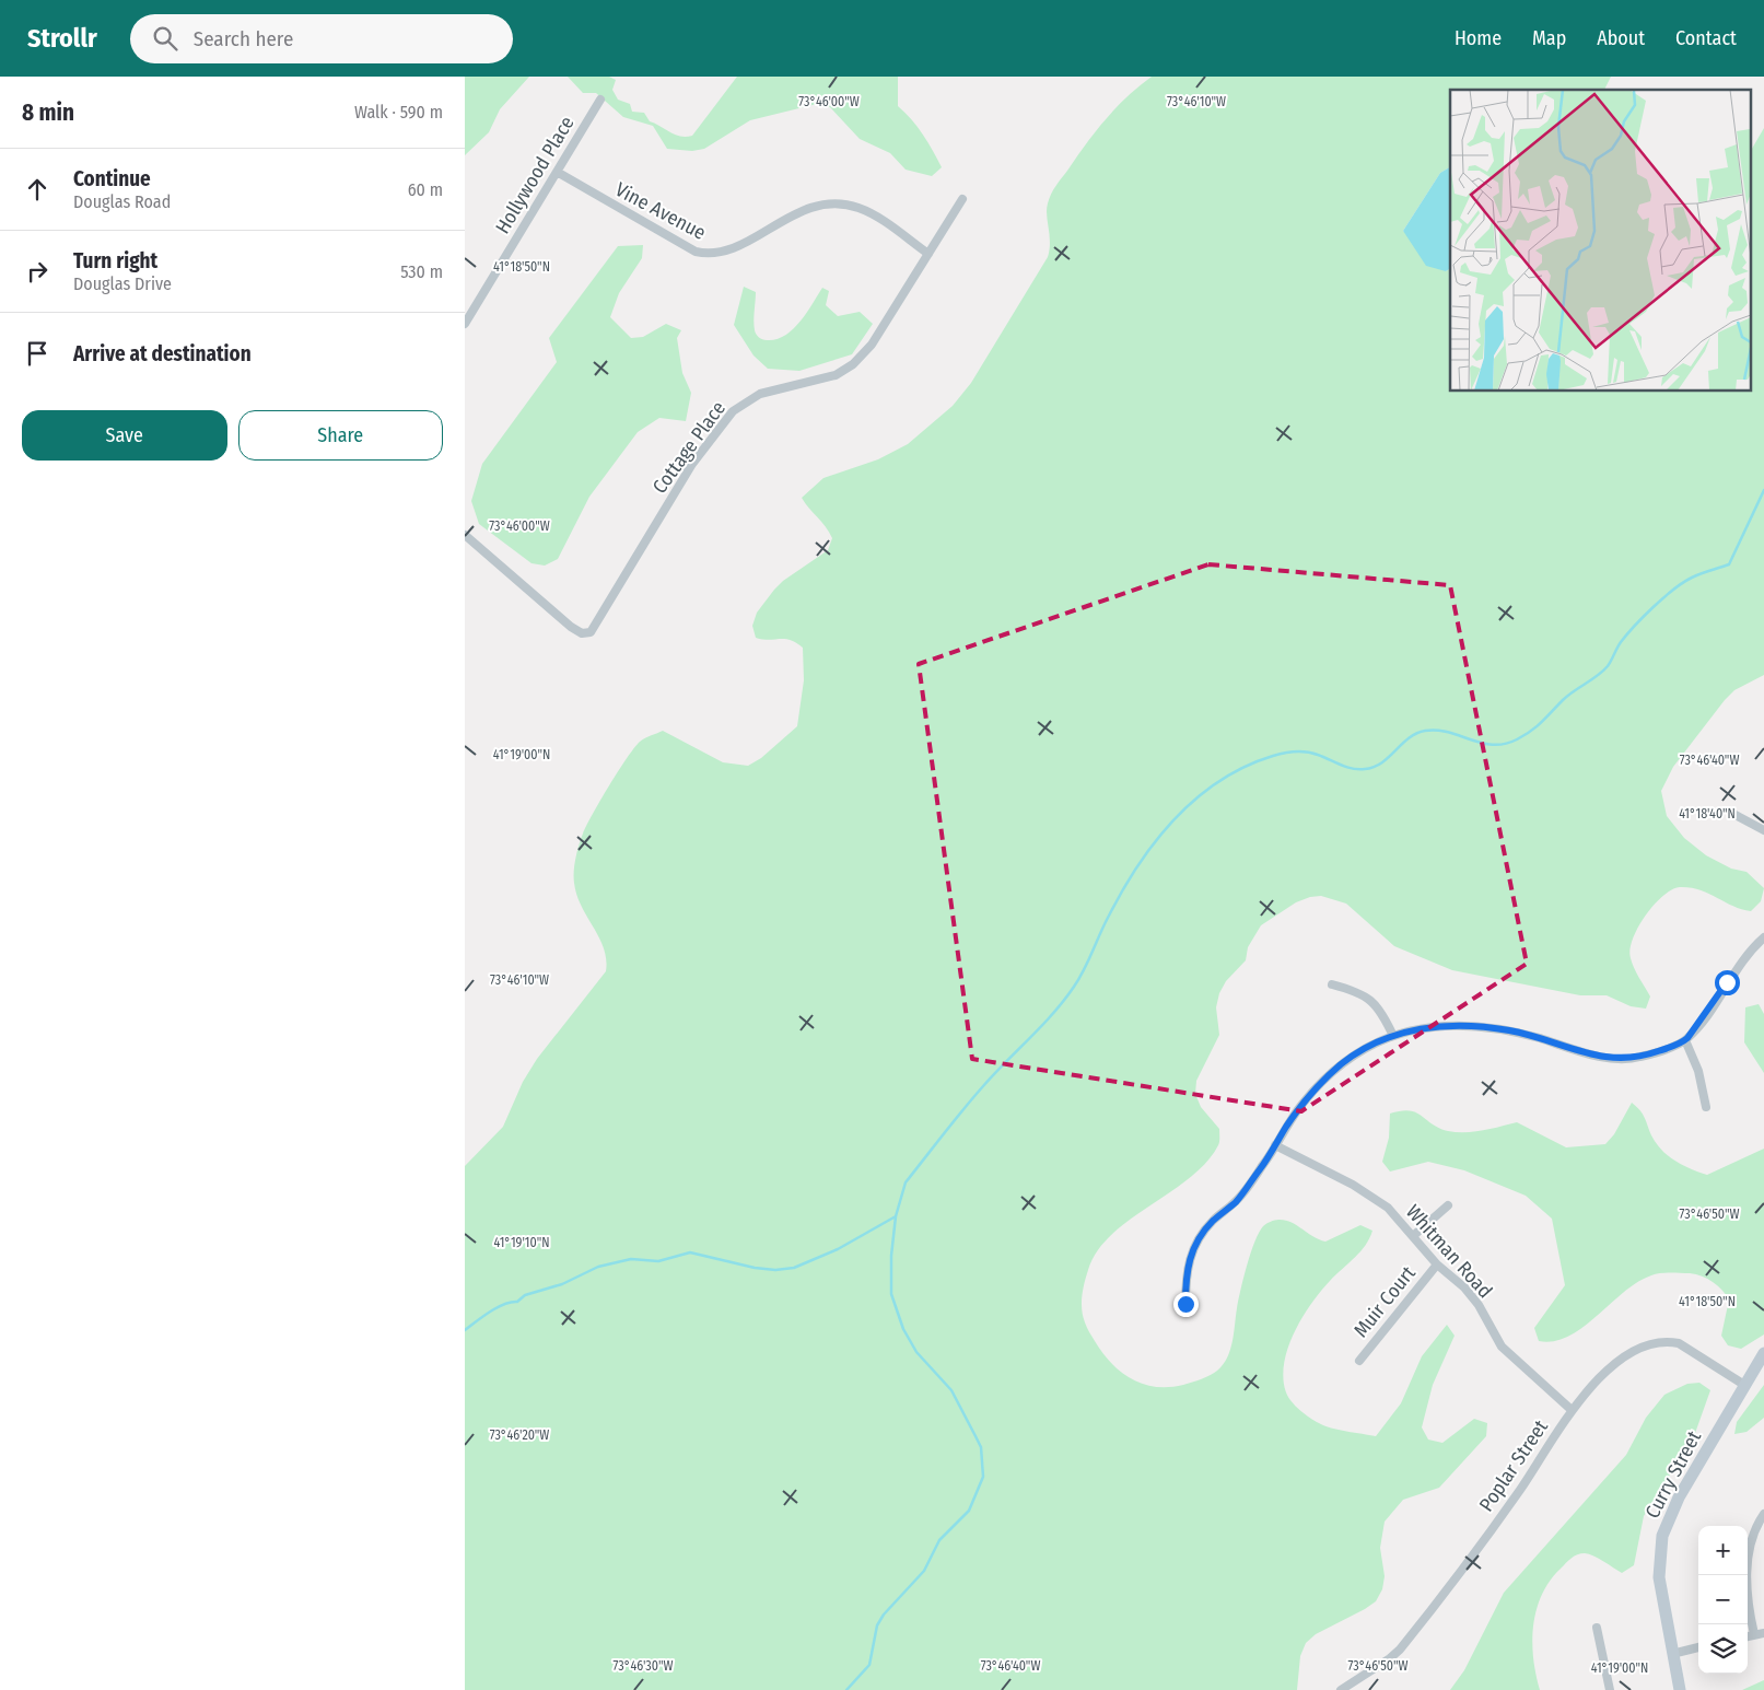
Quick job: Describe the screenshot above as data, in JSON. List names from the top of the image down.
{
  "streets": {
    "street": [
      "Hollywood Place",
      "Vine Avenue",
      "Cottage Place",
      "Whitman Road",
      "Muir Court",
      "Poplar Street",
      "Curry Street"
    ]
  },
  "crossings": [
    ["Hollywood Place", "Vine Avenue"],
    ["Vine Avenue", "Cottage Place"],
    ["Whitman Road", "Muir Court"],
    ["Whitman Road", "Poplar Street"],
    ["Poplar Street", "Curry Street"]
  ],
  "page": {
    "header": "Strollr",
    "search": "Search here",
    "nav": [
      "Home",
      "Map",
      "About",
      "Contact"
    ],
    "heading": ["8 min", "Walk · 590 m"],
    "list": [
      ["Continue", "Douglas Road", "60 m"],
      ["Turn right", "Douglas Drive", "530 m"],
      "Arrive at destination"
    ],
    "buttons": ["Save", "Share"],
    "map_buttons": ["+", "−"]
  },
  "coordinates": [
    "73°46'00\"W",
    "73°46'10\"W",
    "41°18'50\"N",
    "41°19'00\"N",
    "73°46'40\"W",
    "41°18'40\"N",
    "73°46'50\"W",
    "41°19'10\"N",
    "73°46'20\"W",
    "73°46'30\"W"
  ]
}
